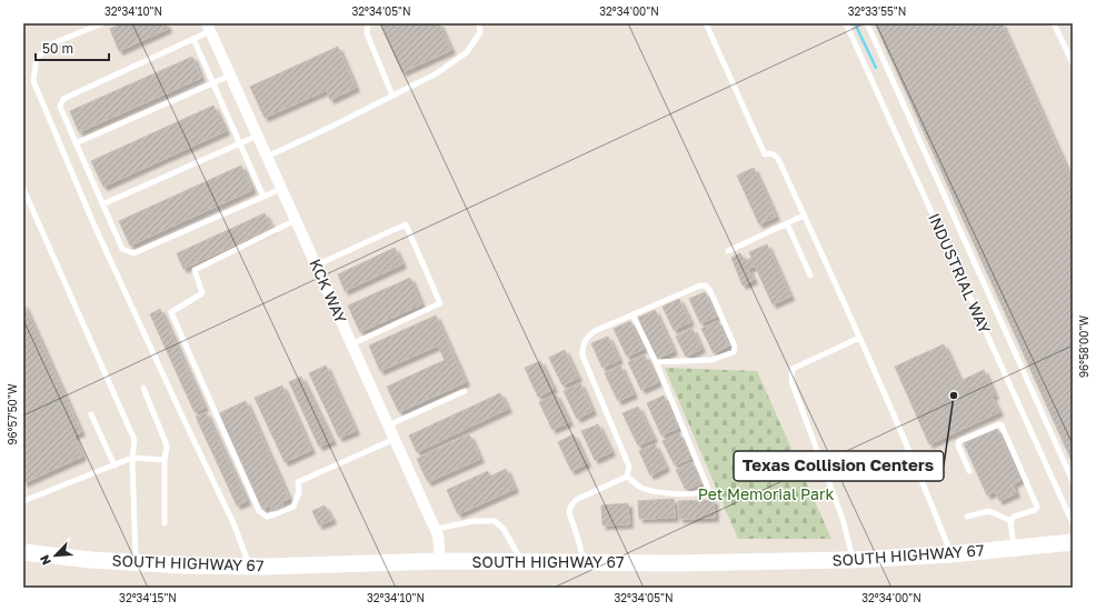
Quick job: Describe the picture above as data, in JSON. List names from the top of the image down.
{
  "streets": {
    "main road": ["SOUTH HIGHWAY 67"],
    "street": ["KCK WAY"],
    "lane": ["INDUSTRIAL WAY"]
  },
  "crossings": [
    ["KCK WAY", "SOUTH HIGHWAY 67"]
  ],
  "parks": ["Pet Memorial Park"],
  "places": ["Texas Collision Centers"],
  "scale_bar": "50 m",
  "north": "bottom left",
  "coordinates": [
    "32°34'10\"N",
    "32°34'05\"N",
    "32°34'00\"N",
    "32°33'55\"N",
    "96°58'00\"W",
    "96°57'50\"W",
    "32°34'15\"N"
  ]
}
